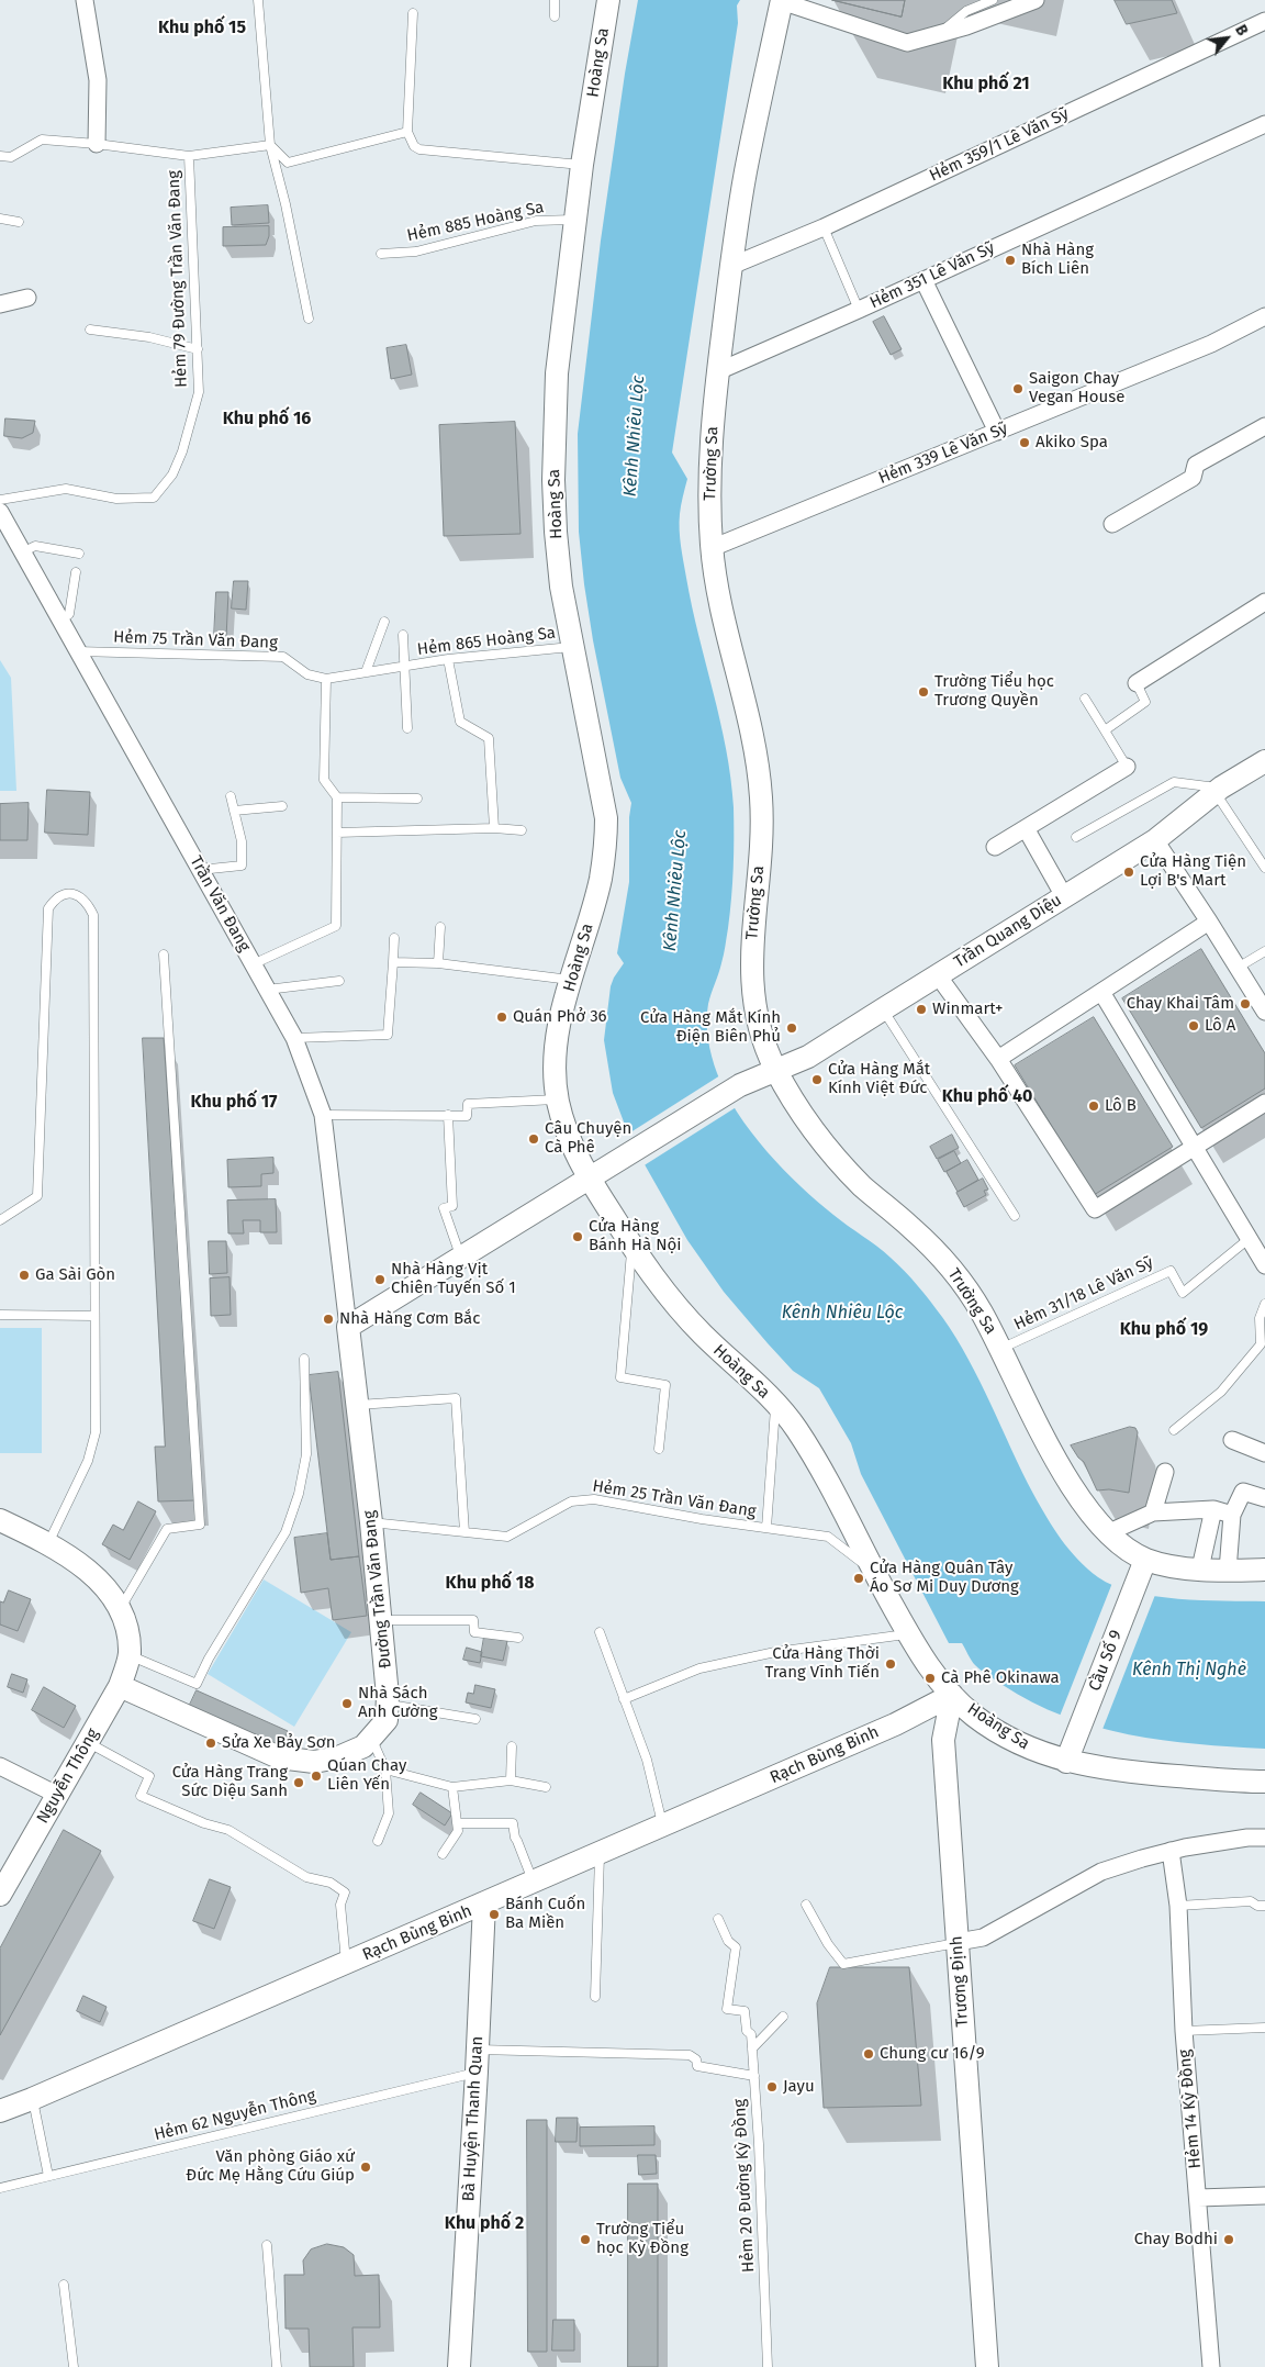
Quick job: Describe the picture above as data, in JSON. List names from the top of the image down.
{
  "streets": {
    "street": [
      "Hoàng Sa",
      "Hẻm 359/1 Lê Văn Sỹ",
      "Hẻm 351 Lê Văn Sỹ",
      "Hẻm 339 Lê Văn Sỹ",
      "Trường Sa",
      "Trần Văn Ðang",
      "Trần Quang Diệu",
      "Đường Trần Văn Đang",
      "Cầu Số 9",
      "Rạch Bùng Binh",
      "Nguyễn Thông",
      "Trương Định",
      "Hẻm 14 Kỳ Ðồng",
      "Bà Huyện Thanh Quan"
    ],
    "lane": [
      "Hẻm 885 Hoàng Sa",
      "Hẻm 79 Đường Trần Văn Ðang",
      "Hẻm 75 Trần Văn Ðang",
      "Hẻm 865 Hoàng Sa",
      "Hẻm 31/18 Lê Văn Sỹ",
      "Hẻm 25 Trần Văn Đang",
      "Hẻm 62 Nguyễn Thông",
      "Hẻm 20 Đường Kỳ Ðồng"
    ]
  },
  "crossings": [
    ["Hoàng Sa", "Hẻm 885 Hoàng Sa"],
    ["Hoàng Sa", "Hẻm 865 Hoàng Sa"],
    ["Hoàng Sa", "Trần Quang Diệu"],
    ["Hoàng Sa", "Hẻm 25 Trần Văn Đang"],
    ["Hoàng Sa", "Cầu Số 9"],
    ["Hoàng Sa", "Rạch Bùng Binh"],
    ["Hoàng Sa", "Trương Định"],
    ["Hẻm 359/1 Lê Văn Sỹ", "Trường Sa"],
    ["Hẻm 351 Lê Văn Sỹ", "Trường Sa"],
    ["Hẻm 339 Lê Văn Sỹ", "Trường Sa"],
    ["Trường Sa", "Trần Quang Diệu"],
    ["Trường Sa", "Hẻm 31/18 Lê Văn Sỹ"],
    ["Trường Sa", "Cầu Số 9"],
    ["Hẻm 75 Trần Văn Ðang", "Hẻm 865 Hoàng Sa"],
    ["Hẻm 75 Trần Văn Ðang", "Trần Văn Ðang"],
    ["Trần Văn Ðang", "Đường Trần Văn Đang"],
    ["Hẻm 25 Trần Văn Đang", "Đường Trần Văn Đang"],
    ["Đường Trần Văn Đang", "Nguyễn Thông"],
    ["Rạch Bùng Binh", "Trương Định"],
    ["Rạch Bùng Binh", "Bà Huyện Thanh Quan"],
    ["Hẻm 62 Nguyễn Thông", "Bà Huyện Thanh Quan"]
  ],
  "districts": [
    "Khu phố 15",
    "Khu phố 21",
    "Khu phố 16",
    "Khu phố 40",
    "Khu phố 17",
    "Khu phố 19",
    "Khu phố 18",
    "Khu phố 2"
  ],
  "water": ["Kênh Nhiêu Lộc", "Kênh Thị Nghè"],
  "places": [
    "Nhà Hàng Bích Liên",
    "Saigon Chay Vegan House",
    "Akiko Spa",
    "Trường Tiểu học Trương Quyền",
    "Cửa Hàng Tiện Lợi B's Mart",
    "Chay Khai Tâm",
    "Winmart+",
    "Quán Phở 36",
    "Lô A",
    "Cửa Hàng Mắt Kính Điện Biên Phủ",
    "Cửa Hàng Mắt Kính Việt Đức",
    "Lô B",
    "Câu Chuyện Cà Phê",
    "Cửa Hàng Bánh Hà Nội",
    "Ga Sài Gòn",
    "Nhà Hàng Vịt Chiên Tuyến Số 1",
    "Nhà Hàng Cơm Bắc",
    "Cửa Hàng Quân Tây Áo Sơ Mi Duy Dương",
    "Cửa Hàng Thời Trang Vĩnh Tiến",
    "Cà Phê Okinawa",
    "Nhà Sách Anh Cường",
    "Sửa Xe Bảy Sơn",
    "Qúan Chay Liên Yến",
    "Cửa Hàng Trang Sức Dìệu Sanh",
    "Bánh Cuốn Ba Miền",
    "Chung cư 16/9",
    "Jayu",
    "Văn phòng Giáo xứ Đức Mẹ Hằng Cứu Giúp",
    "Trường Tiểu học Kỳ Đồng",
    "Chay Bodhi"
  ],
  "north": "top right"
}
